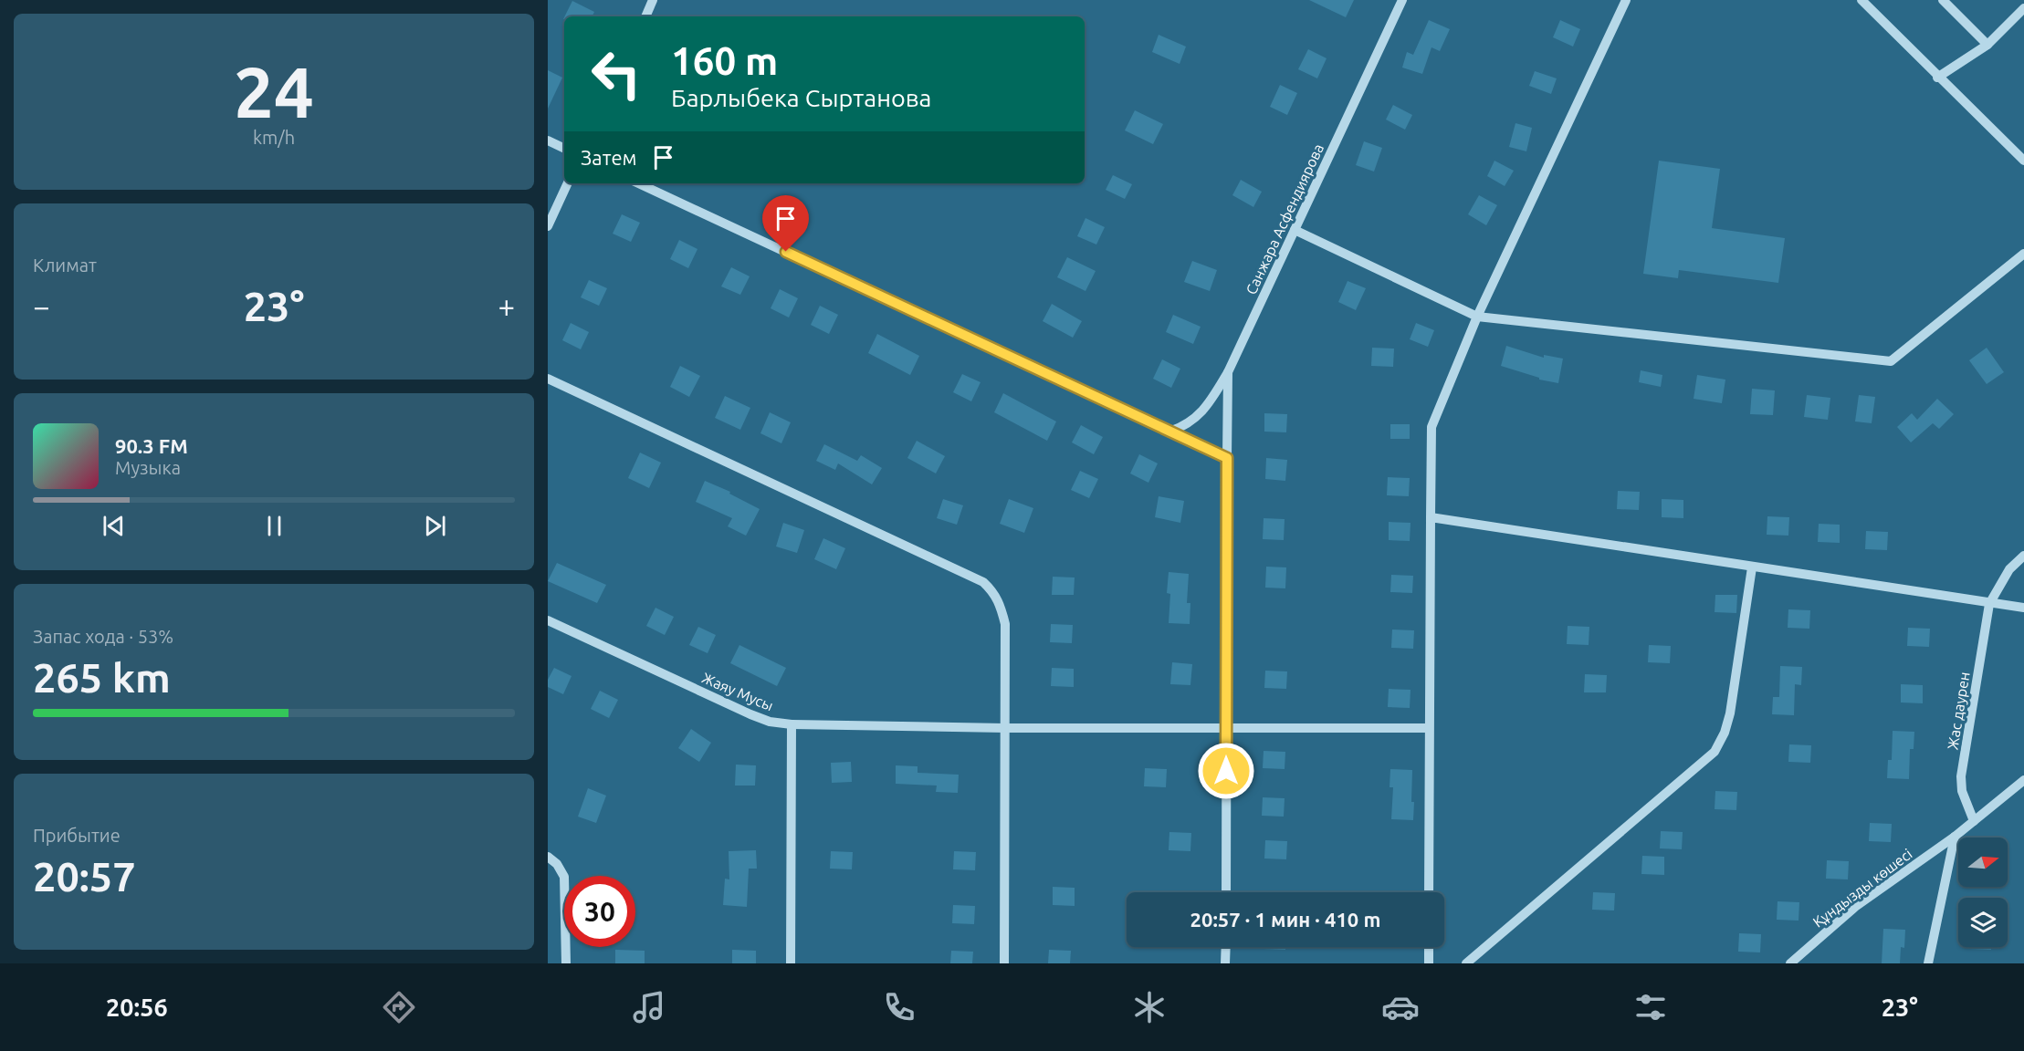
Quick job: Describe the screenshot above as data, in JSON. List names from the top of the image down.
{
  "streets": {
    "street": [
      "Санжара Асфендиярова",
      "Жаяу Мусы",
      "Жас даурен",
      "Құндызды көшесі"
    ]
  },
  "crossings": [
    ["Санжара Асфендиярова", "Жаяу Мусы"],
    ["Жас даурен", "Құндызды көшесі"]
  ],
  "north": "right",
  "page": {
    "tile": [
      ["24", "km/h"],
      "Климат",
      ["Запас хода · 53%", "265 km"],
      ["Прибытие", "20:57"]
    ],
    "turn": ["160 m", "Барлыбека Сыртанова"],
    "then": "Затем",
    "heat": ["−", "23°", "+"],
    "song": ["90.3 FM", "Музыка"],
    "limit": "30",
    "trip": "20:57 · 1 мин · 410 m",
    "tabs": ["20:56", "23°"]
  }
}
